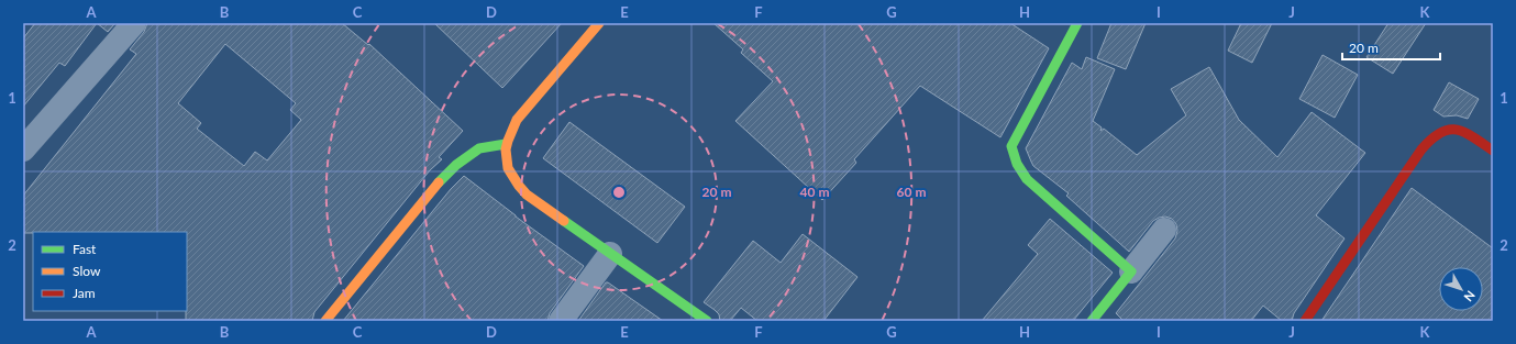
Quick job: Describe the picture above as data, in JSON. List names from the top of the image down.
{
  "legend": ["Fast", "Slow", "Jam"],
  "scale_bar": "20 m",
  "north": "bottom right",
  "grid": {
    "columns": [
      "A",
      "B",
      "C",
      "D",
      "E",
      "F",
      "G",
      "H",
      "I",
      "J",
      "K"
    ],
    "rows": ["1", "2"]
  },
  "rings": ["20 m", "40 m", "60 m"]
}
